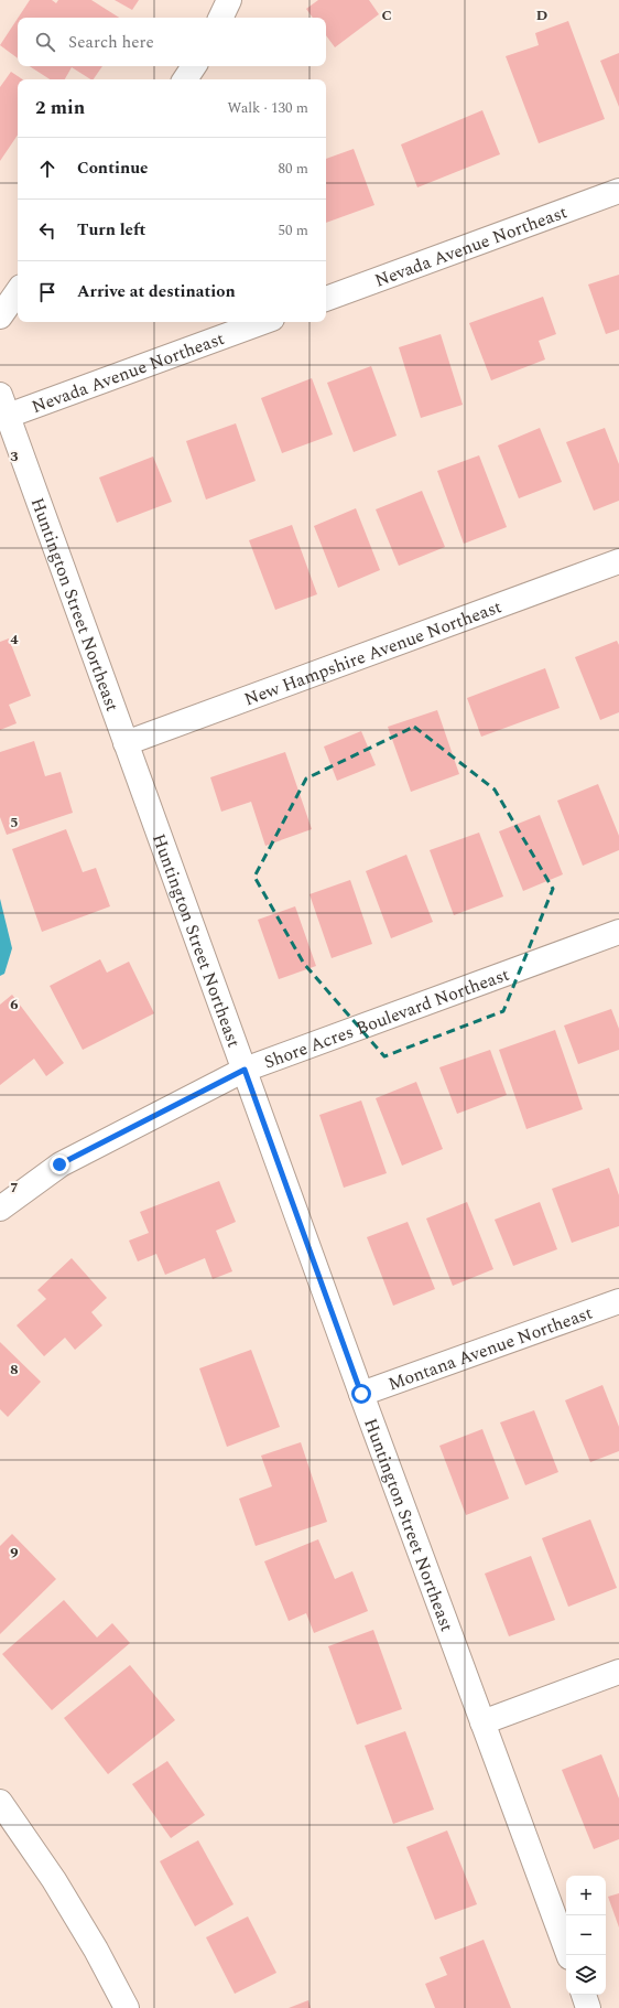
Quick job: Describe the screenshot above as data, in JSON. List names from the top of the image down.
{
  "streets": {
    "street": [
      "Nevada Avenue Northeast",
      "Huntington Street Northeast",
      "New Hampshire Avenue Northeast",
      "Shore Acres Boulevard Northeast",
      "Montana Avenue Northeast"
    ]
  },
  "crossings": [
    ["Nevada Avenue Northeast", "Huntington Street Northeast"],
    ["Huntington Street Northeast", "New Hampshire Avenue Northeast"],
    ["Huntington Street Northeast", "Shore Acres Boulevard Northeast"],
    ["Huntington Street Northeast", "Montana Avenue Northeast"]
  ],
  "page": {
    "search": "Search here",
    "heading": ["2 min", "Walk · 130 m"],
    "list": [
      ["Continue", "80 m"],
      ["Turn left", "50 m"],
      "Arrive at destination"
    ],
    "map_buttons": ["+", "−"]
  },
  "grid": {
    "columns": ["C", "D"],
    "rows": [
      "3",
      "4",
      "5",
      "6",
      "7",
      "8",
      "9"
    ]
  }
}
